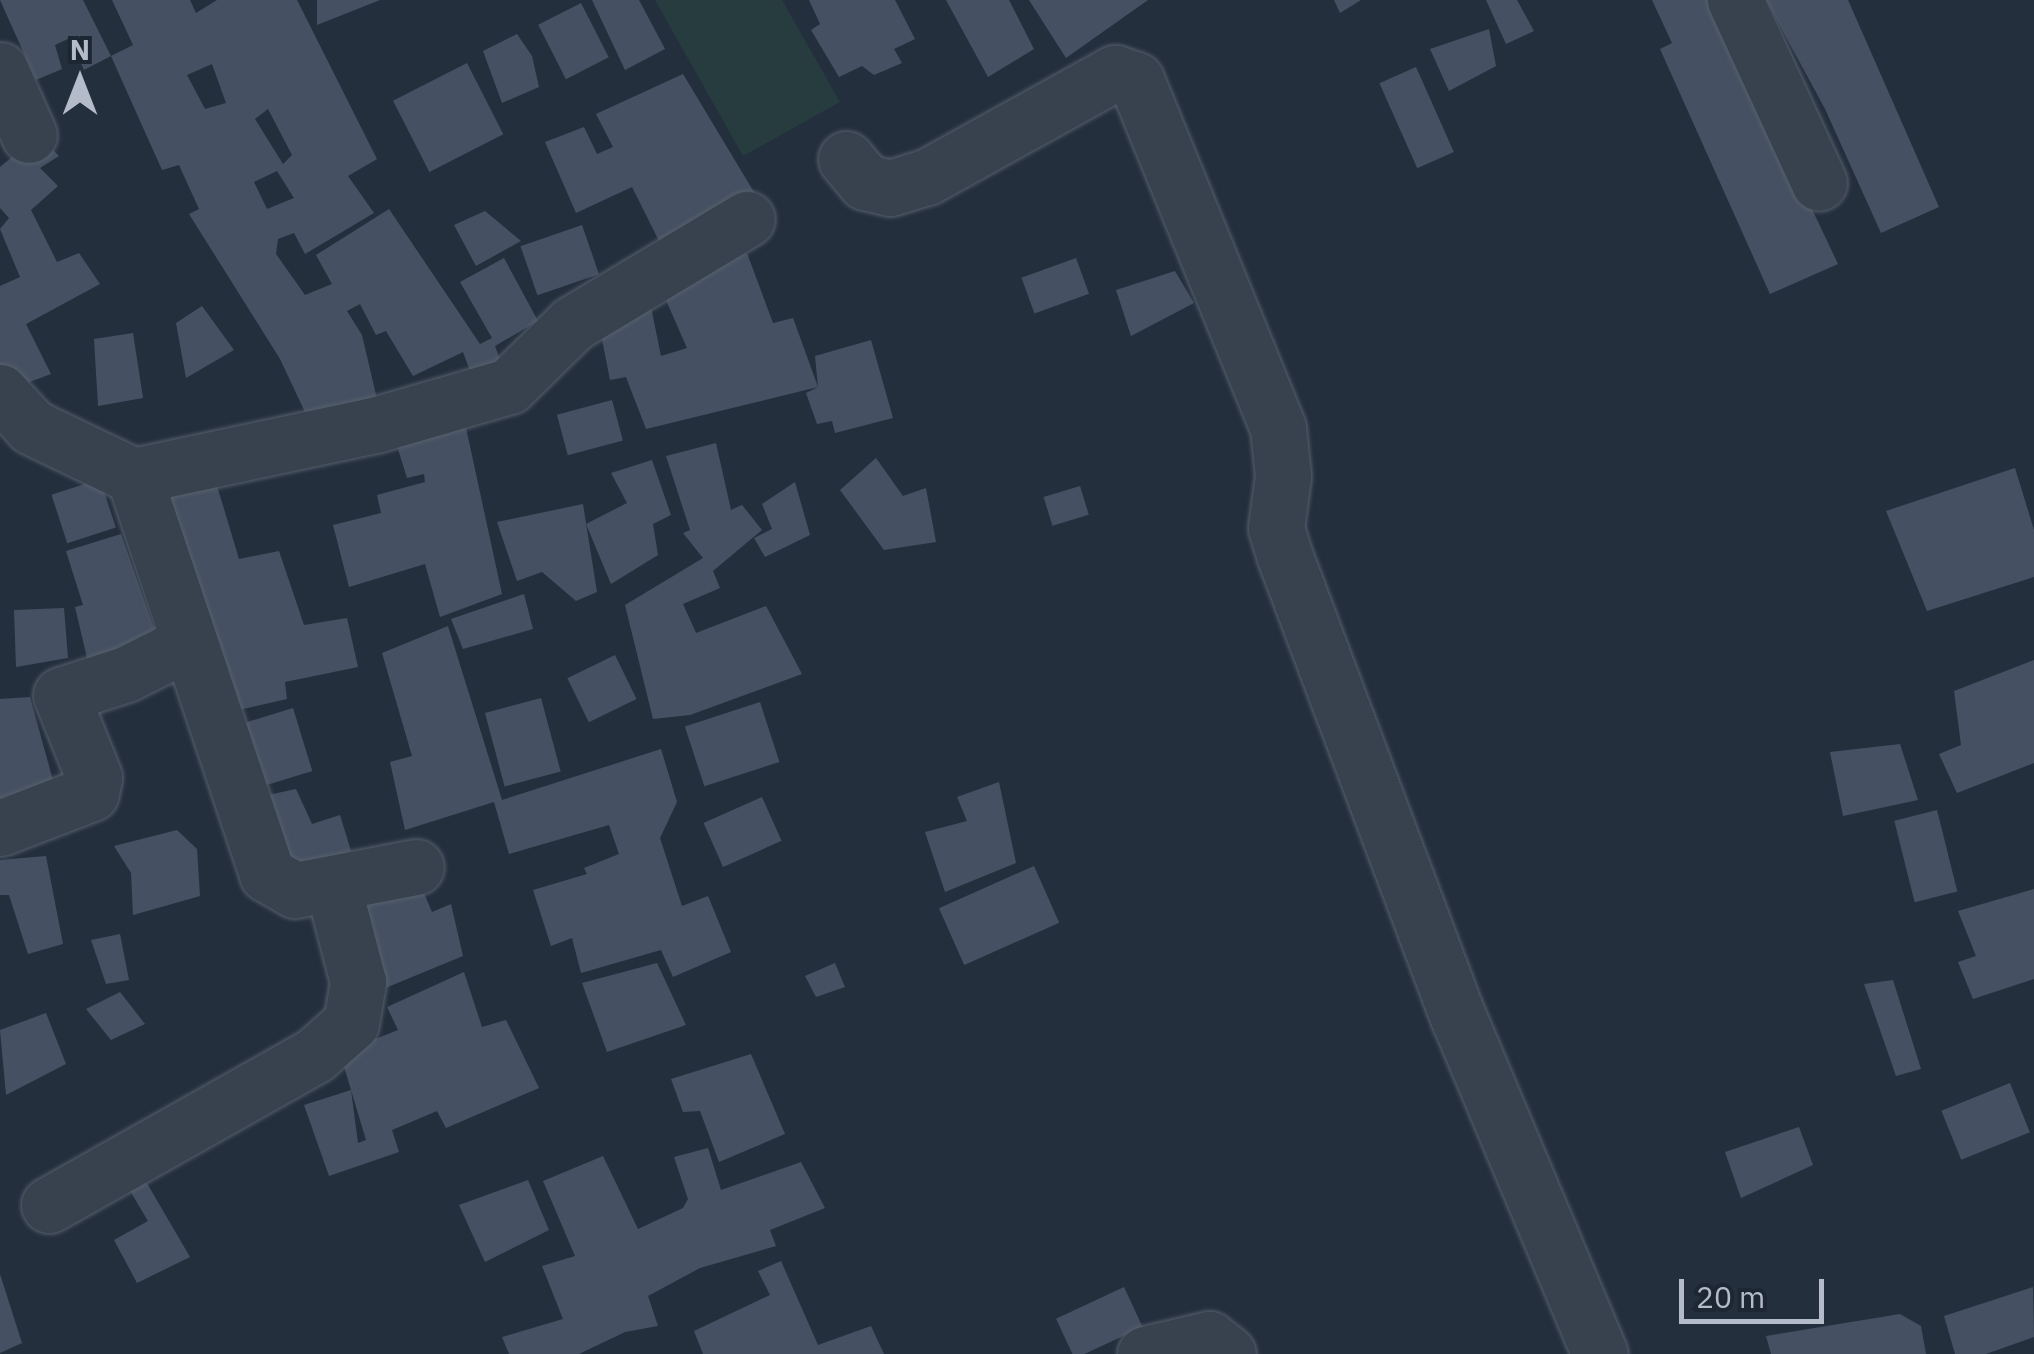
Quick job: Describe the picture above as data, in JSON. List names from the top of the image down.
{
  "scale_bar": "20 m",
  "north": "top"
}
